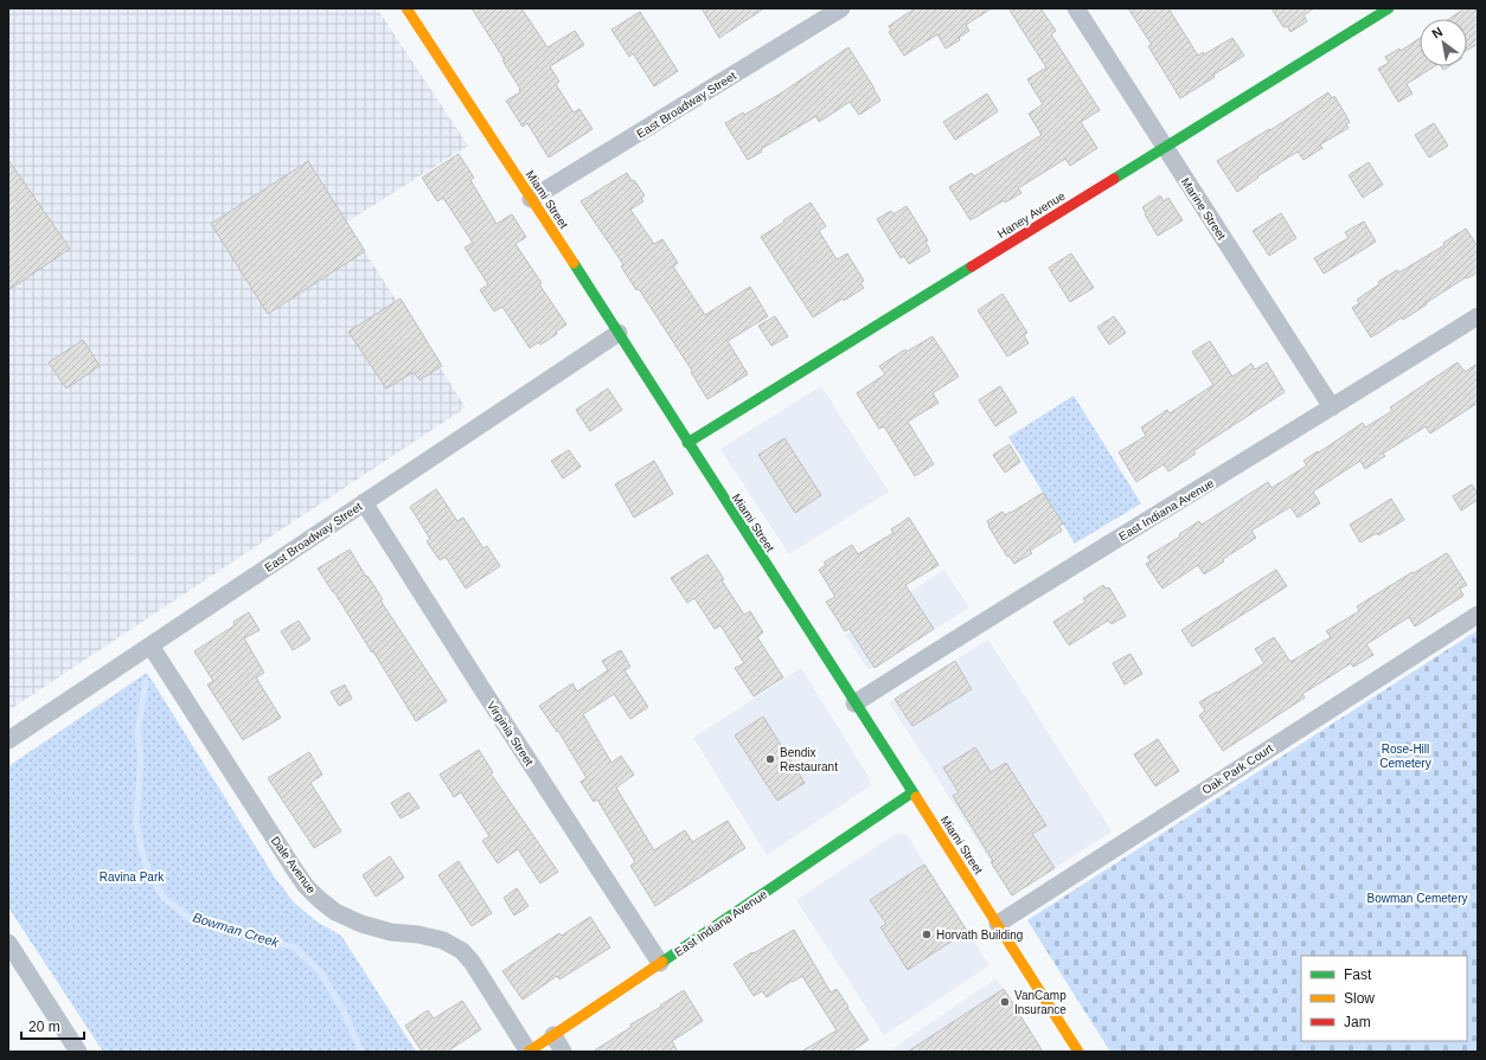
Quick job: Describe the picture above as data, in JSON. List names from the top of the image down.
{
  "streets": {
    "street": [
      "East Broadway Street",
      "Miami Street",
      "Marine Street",
      "Haney Avenue",
      "East Indiana Avenue",
      "Virginia Street",
      "Oak Park Court",
      "Dale Avenue"
    ]
  },
  "crossings": [
    ["East Broadway Street", "Miami Street"],
    ["East Broadway Street", "Virginia Street"],
    ["East Broadway Street", "Dale Avenue"],
    ["Miami Street", "Haney Avenue"],
    ["Miami Street", "East Indiana Avenue"],
    ["Miami Street", "Oak Park Court"],
    ["Marine Street", "Haney Avenue"],
    ["Marine Street", "East Indiana Avenue"],
    ["East Indiana Avenue", "Virginia Street"],
    ["East Indiana Avenue", "Dale Avenue"]
  ],
  "water": ["Bowman Creek"],
  "parks": ["Rose-Hill Cemetery", "Ravina Park", "Bowman Cemetery"],
  "places": ["Bendix Restaurant", "Horvath Building", "VanCamp Insurance"],
  "legend": ["Fast", "Slow", "Jam"],
  "scale_bar": "20 m",
  "north": "top left"
}
